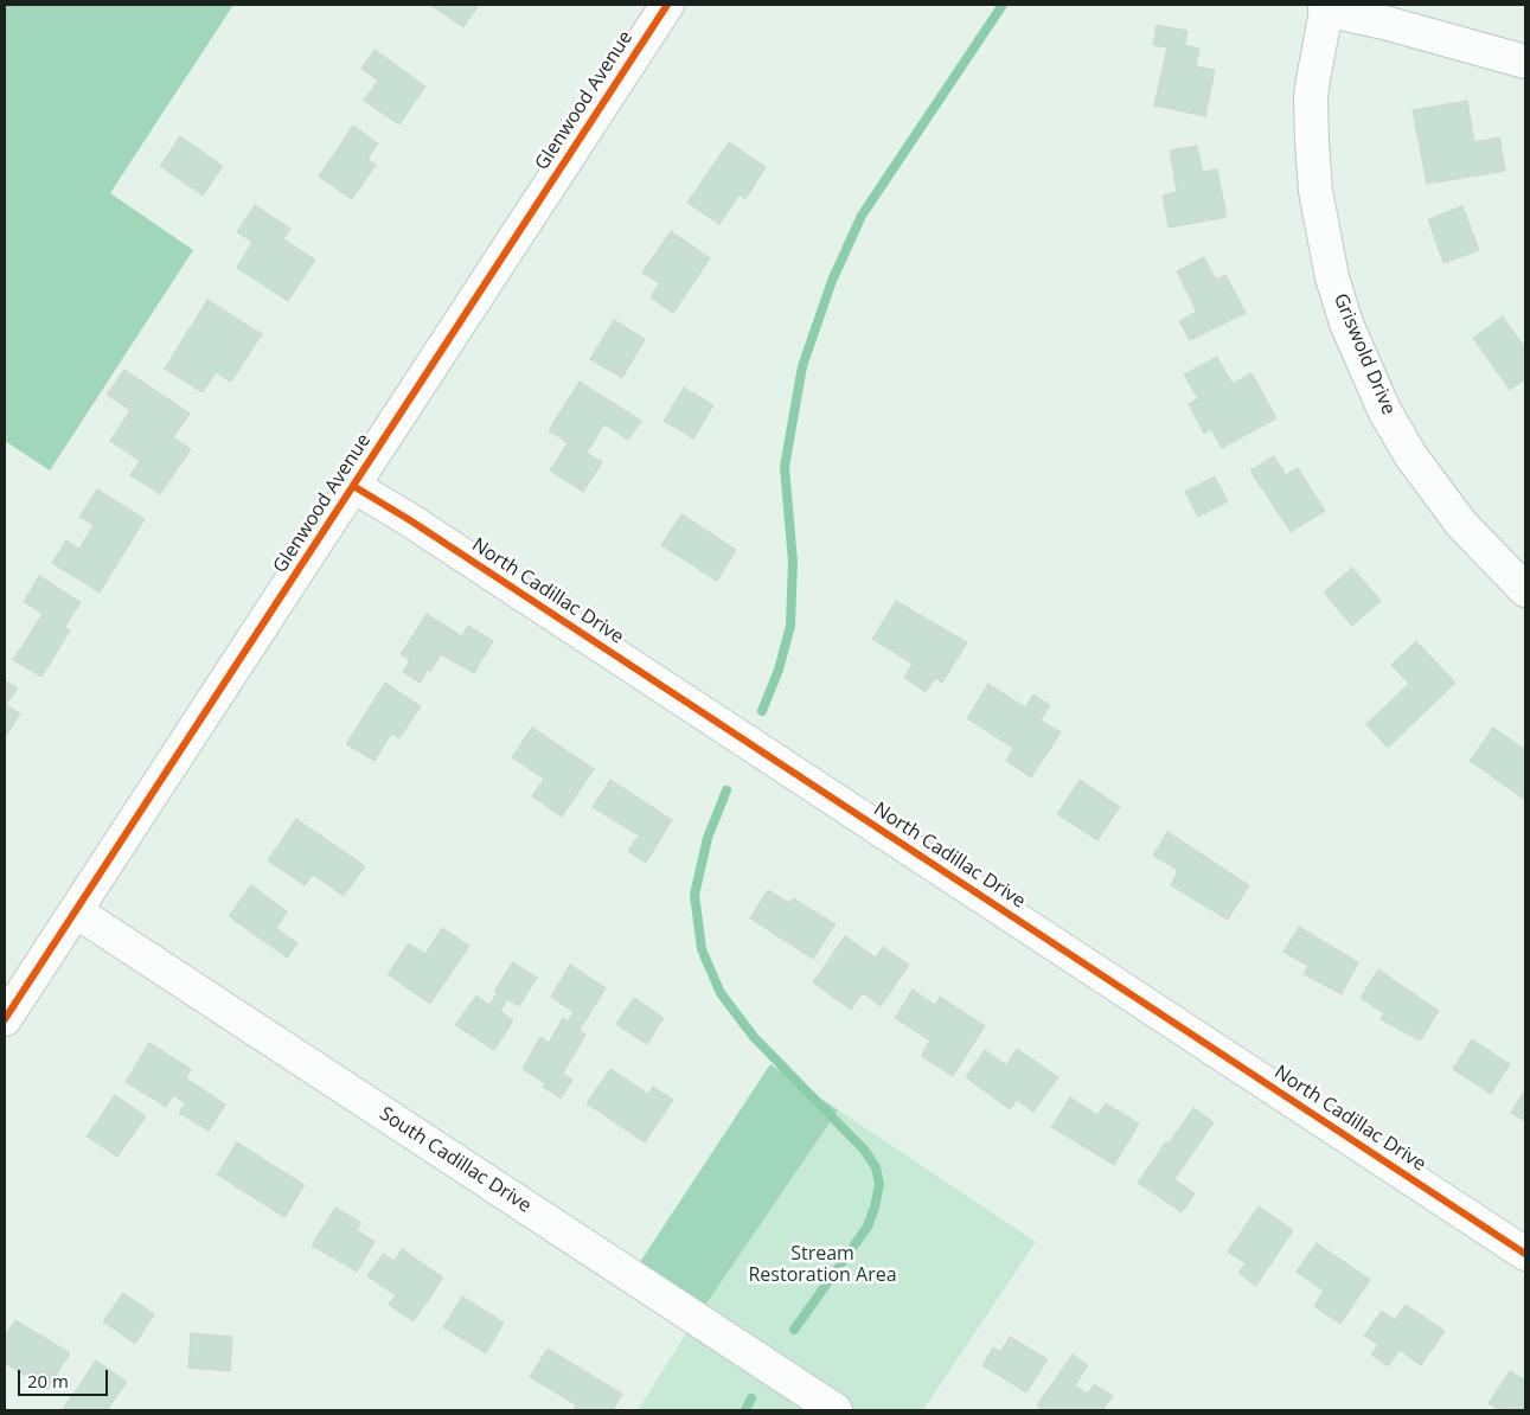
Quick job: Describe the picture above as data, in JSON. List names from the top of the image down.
{
  "streets": {
    "street": [
      "Glenwood Avenue",
      "Griswold Drive",
      "North Cadillac Drive",
      "South Cadillac Drive"
    ]
  },
  "crossings": [
    ["Glenwood Avenue", "North Cadillac Drive"],
    ["Glenwood Avenue", "South Cadillac Drive"]
  ],
  "parks": ["Stream Restoration Area"],
  "scale_bar": "20 m"
}
